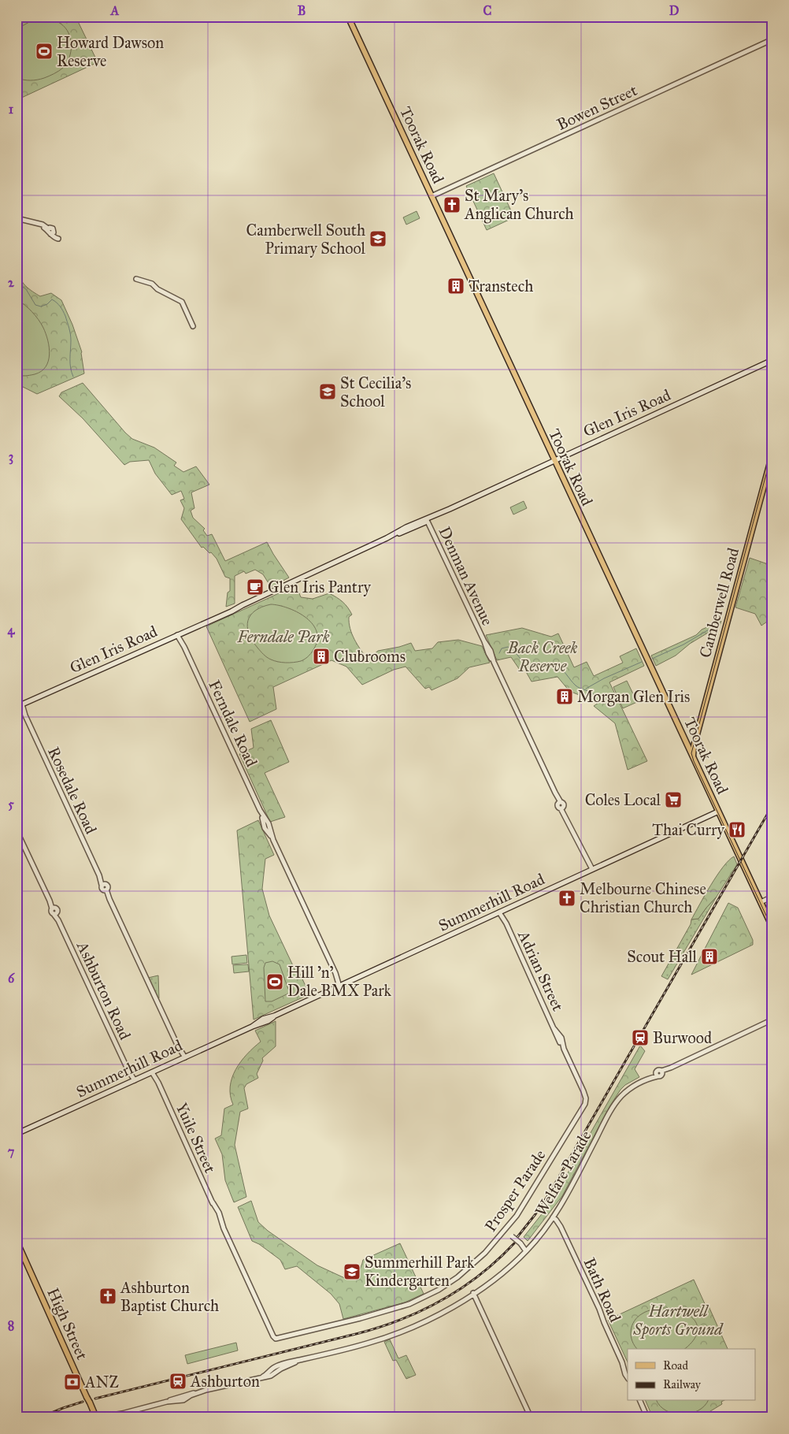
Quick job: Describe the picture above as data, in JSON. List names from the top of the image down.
{
  "streets": {
    "main road": [
      "Toorak Road",
      "Glen Iris Road",
      "Camberwell Road",
      "Summerhill Road",
      "High Street"
    ],
    "street": [
      "Bowen Street",
      "Denman Avenue",
      "Ferndale Road",
      "Rosedale Road",
      "Adrian Street",
      "Ashburton Road",
      "Yuile Street",
      "Welfare Parade",
      "Prosper Parade",
      "Bath Road"
    ]
  },
  "crossings": [
    ["Bowen Street", "Toorak Road"],
    ["Toorak Road", "Glen Iris Road"],
    ["Toorak Road", "Camberwell Road"],
    ["Toorak Road", "Summerhill Road"],
    ["Glen Iris Road", "Denman Avenue"],
    ["Glen Iris Road", "Ferndale Road"],
    ["Glen Iris Road", "Rosedale Road"],
    ["Denman Avenue", "Summerhill Road"],
    ["Ferndale Road", "Summerhill Road"],
    ["Rosedale Road", "Summerhill Road"],
    ["Summerhill Road", "Adrian Street"],
    ["Summerhill Road", "Ashburton Road"],
    ["Summerhill Road", "Yuile Street"],
    ["Adrian Street", "Prosper Parade"],
    ["Yuile Street", "Prosper Parade"],
    ["Welfare Parade", "Bath Road"],
    ["Welfare Parade", "High Street"]
  ],
  "parks": ["Ferndale Park", "Back Creek Reserve", "Hartwell Sports Ground"],
  "places": {
    "sports": ["Howard Dawson Reserve", "Hill 'n' Dale BMX Park"],
    "church": ["St Mary's Anglican Church", "Melbourne Chinese Christian Church", "Ashburton Baptist Church"],
    "school or university": ["Camberwell South Primary School", "St Cecilia's School", "Summerhill Park Kindergarten"],
    "building": [
      "Transtech",
      "Clubrooms",
      "Morgan Glen Iris",
      "Scout Hall"
    ],
    "cafe": ["Glen Iris Pantry"],
    "supermarket": ["Coles Local"],
    "restaurant": ["Thai Curry"],
    "station": ["Burwood", "Ashburton"],
    "bank": ["ANZ"]
  },
  "legend": ["Road", "Railway"],
  "grid": {
    "columns": [
      "A",
      "B",
      "C",
      "D"
    ],
    "rows": [
      "1",
      "2",
      "3",
      "4",
      "5",
      "6",
      "7",
      "8"
    ]
  }
}
